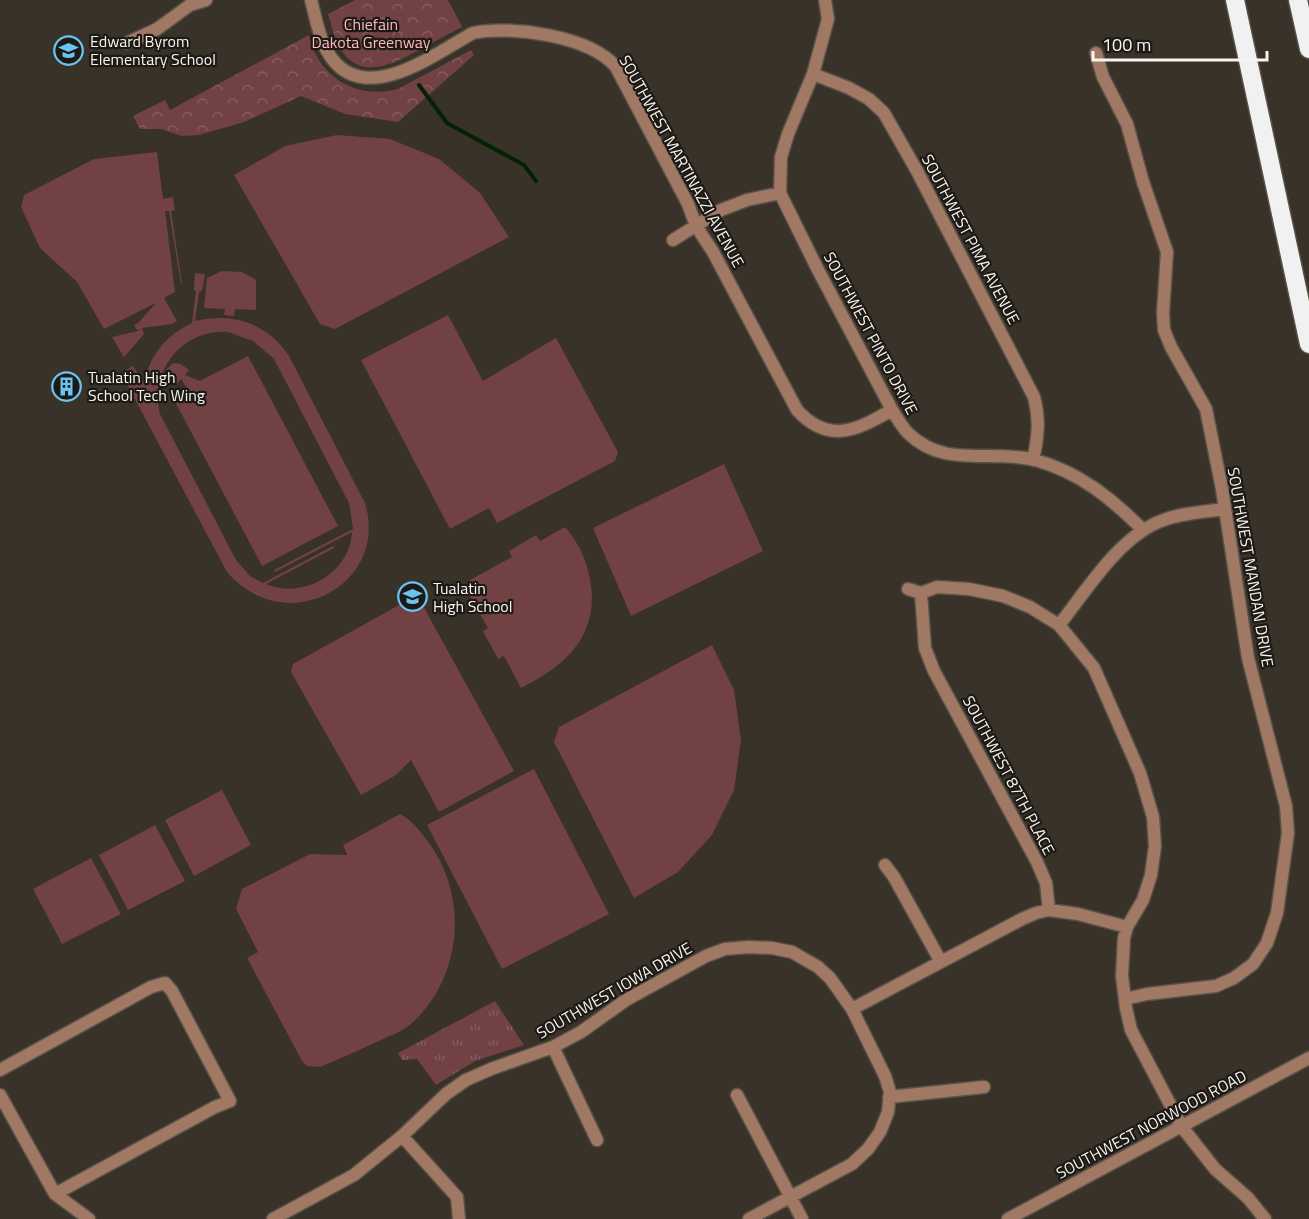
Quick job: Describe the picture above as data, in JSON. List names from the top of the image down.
{
  "streets": {
    "street": [
      "SOUTHWEST MARTINAZZI AVENUE",
      "SOUTHWEST PIMA AVENUE",
      "SOUTHWEST PINTO DRIVE",
      "SOUTHWEST MANDAN DRIVE",
      "SOUTHWEST 87TH PLACE",
      "SOUTHWEST IOWA DRIVE",
      "SOUTHWEST NORWOOD ROAD"
    ]
  },
  "crossings": [
    ["SOUTHWEST MARTINAZZI AVENUE", "SOUTHWEST PINTO DRIVE"],
    ["SOUTHWEST PIMA AVENUE", "SOUTHWEST PINTO DRIVE"]
  ],
  "parks": ["Chiefain Dakota Greenway"],
  "places": {
    "school or university": ["Edward Byrom Elementary School", "Tualatin High School"],
    "building": ["Tualatin High School Tech Wing"]
  },
  "scale_bar": "100 m"
}
